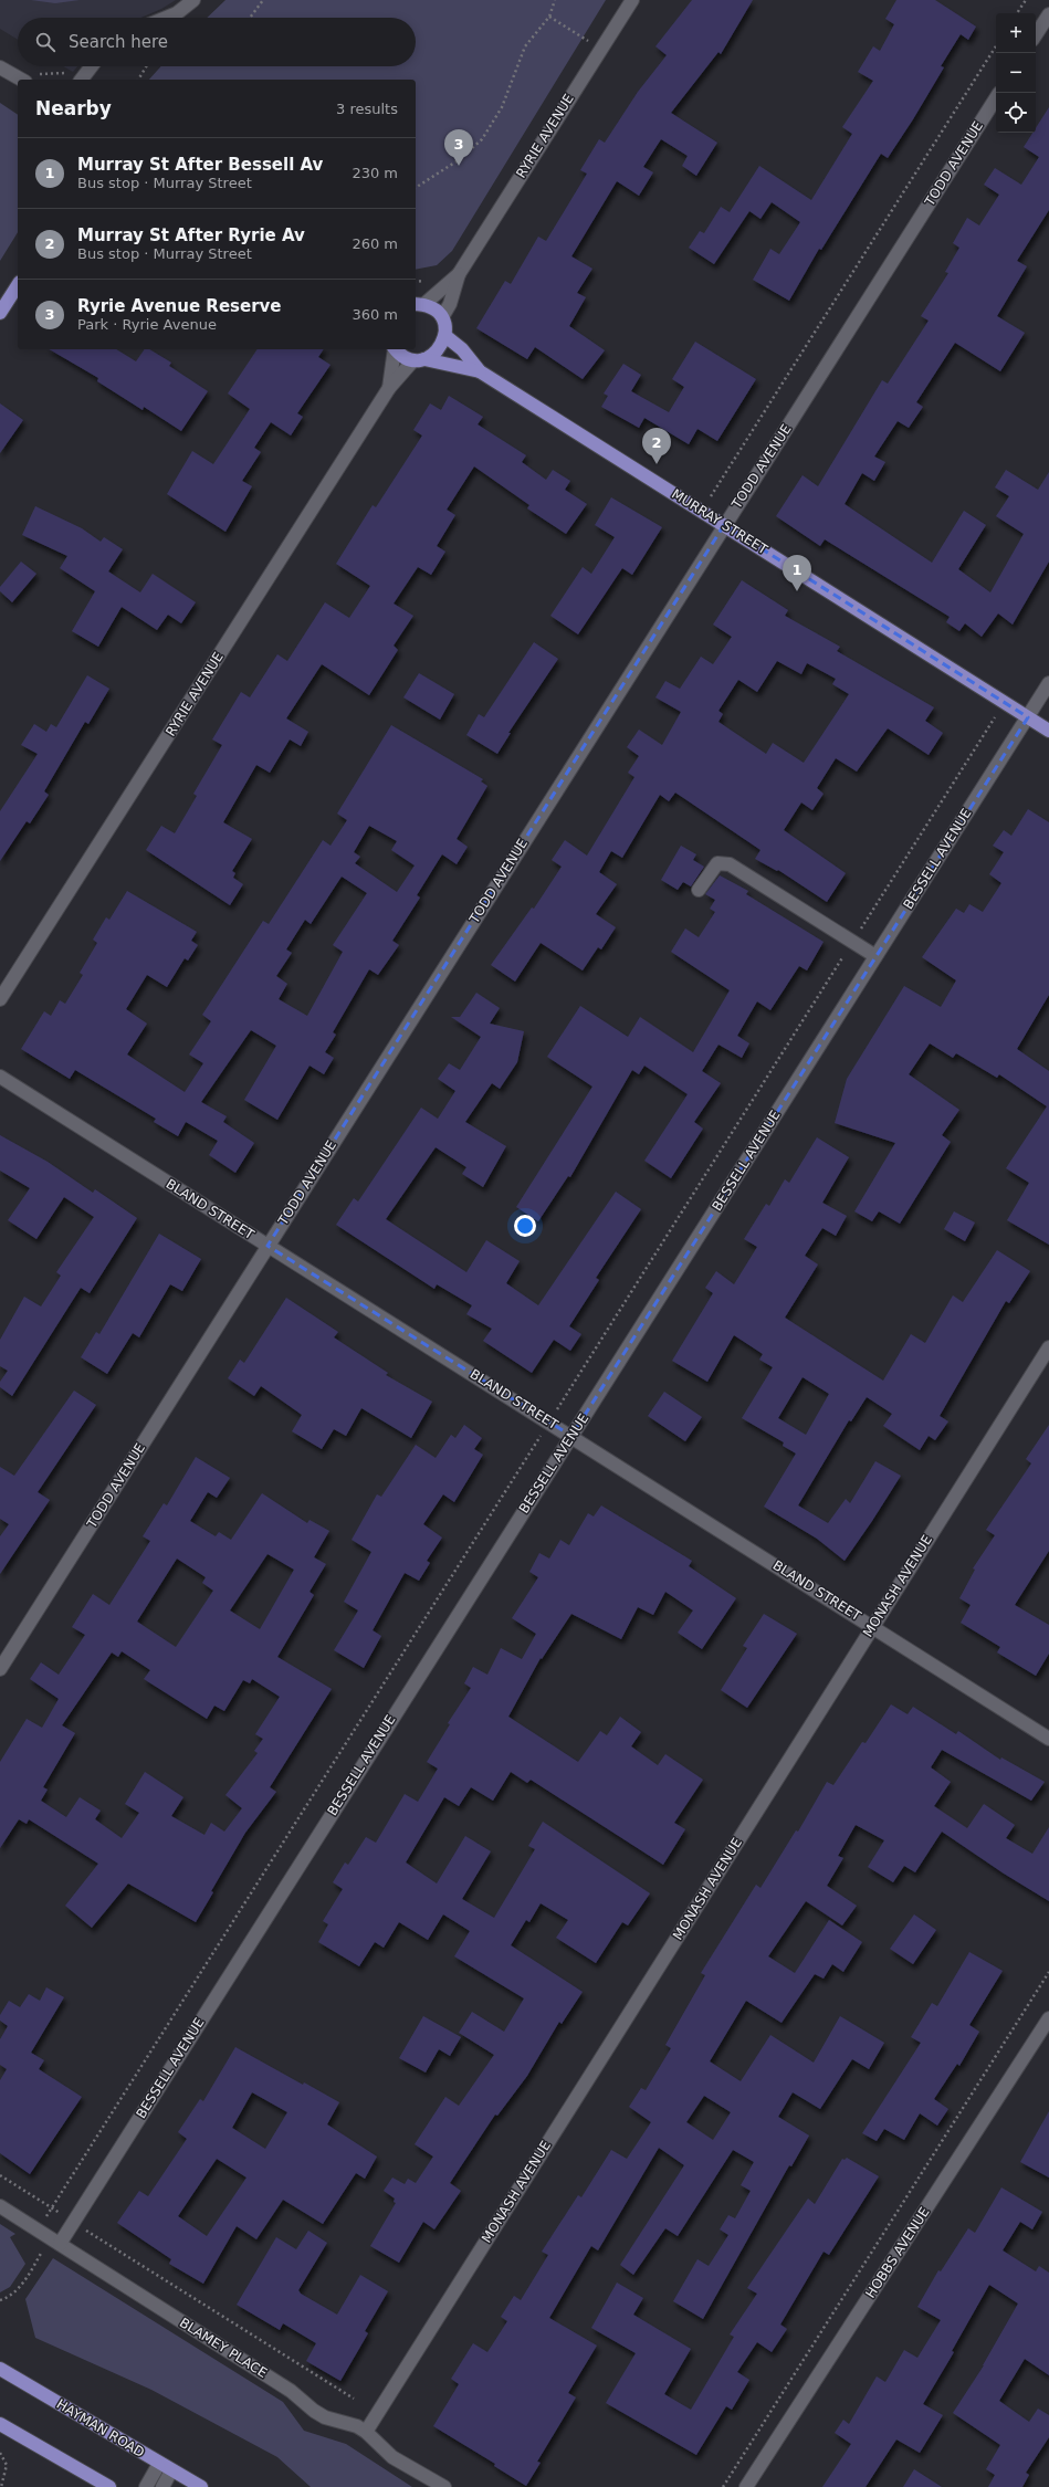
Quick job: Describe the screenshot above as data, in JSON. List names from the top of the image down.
{
  "streets": {
    "main road": ["MURRAY STREET", "HAYMAN ROAD"],
    "street": [
      "RYRIE AVENUE",
      "TODD AVENUE",
      "BESSELL AVENUE",
      "BLAND STREET",
      "MONASH AVENUE",
      "HOBBS AVENUE",
      "BLAMEY PLACE"
    ]
  },
  "crossings": [
    ["RYRIE AVENUE", "MURRAY STREET"],
    ["TODD AVENUE", "MURRAY STREET"],
    ["TODD AVENUE", "BLAND STREET"],
    ["MURRAY STREET", "BESSELL AVENUE"],
    ["BESSELL AVENUE", "BLAND STREET"],
    ["BESSELL AVENUE", "BLAMEY PLACE"],
    ["BLAND STREET", "MONASH AVENUE"],
    ["MONASH AVENUE", "BLAMEY PLACE"]
  ],
  "page": {
    "map_buttons": ["+", "−"],
    "search": "Search here",
    "heading": ["Nearby", "3 results"],
    "pins": ["3", "2", "1"],
    "list": [
      {
        "mark": "1",
        "name": "Murray St After Bessell Av",
        "note": "Bus stop · Murray Street",
        "value": "230 m"
      },
      {
        "mark": "2",
        "name": "Murray St After Ryrie Av",
        "note": "Bus stop · Murray Street",
        "value": "260 m"
      },
      {
        "mark": "3",
        "name": "Ryrie Avenue Reserve",
        "note": "Park · Ryrie Avenue",
        "value": "360 m"
      }
    ]
  }
}
